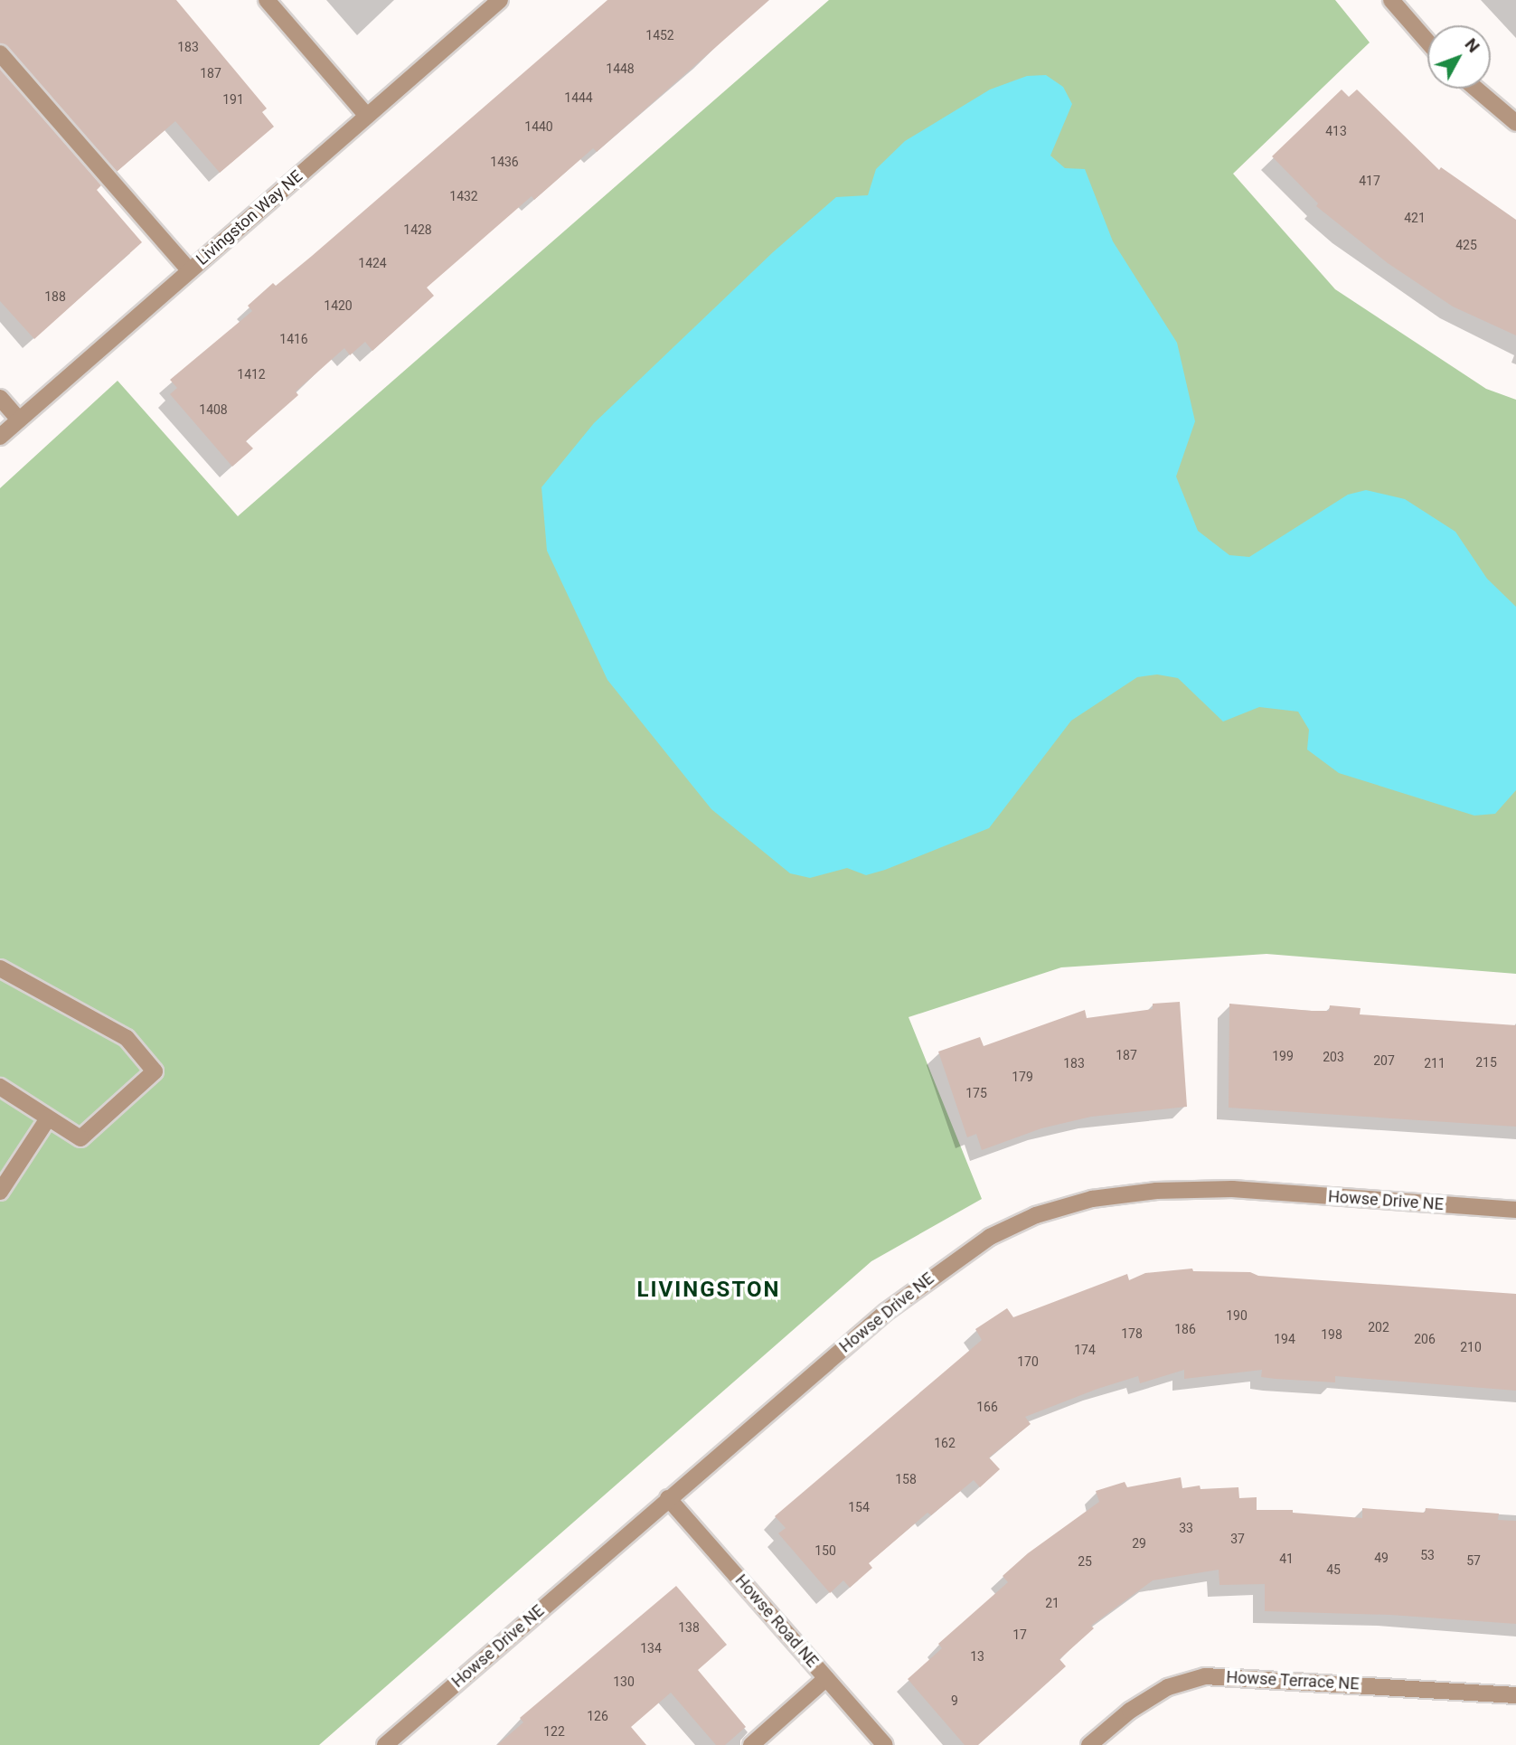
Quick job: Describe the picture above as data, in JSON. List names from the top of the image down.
{
  "streets": {
    "street": [
      "Livingston Way NE",
      "Howse Drive NE",
      "Howse Road NE",
      "Howse Terrace NE"
    ]
  },
  "crossings": [
    ["Howse Drive NE", "Howse Road NE"]
  ],
  "districts": ["LIVINGSTON"],
  "house_numbers": [
    "1452",
    "183",
    "1448",
    "187",
    "1444",
    "191",
    "1440",
    "413",
    "1436",
    "417",
    "1432",
    "421",
    "1428",
    "425",
    "1424",
    "188",
    "1420",
    "1416",
    "1412",
    "1408",
    "187",
    "199",
    "203",
    "207",
    "215",
    "183",
    "211",
    "179",
    "175",
    "190",
    "202",
    "186",
    "178",
    "198",
    "194",
    "206",
    "210",
    "174",
    "170",
    "166",
    "162",
    "158",
    "154",
    "33",
    "37",
    "29",
    "150",
    "53",
    "49",
    "41",
    "57",
    "25",
    "45",
    "21",
    "138",
    "17",
    "134",
    "13",
    "130",
    "9",
    "126",
    "122"
  ],
  "north": "top right"
}
